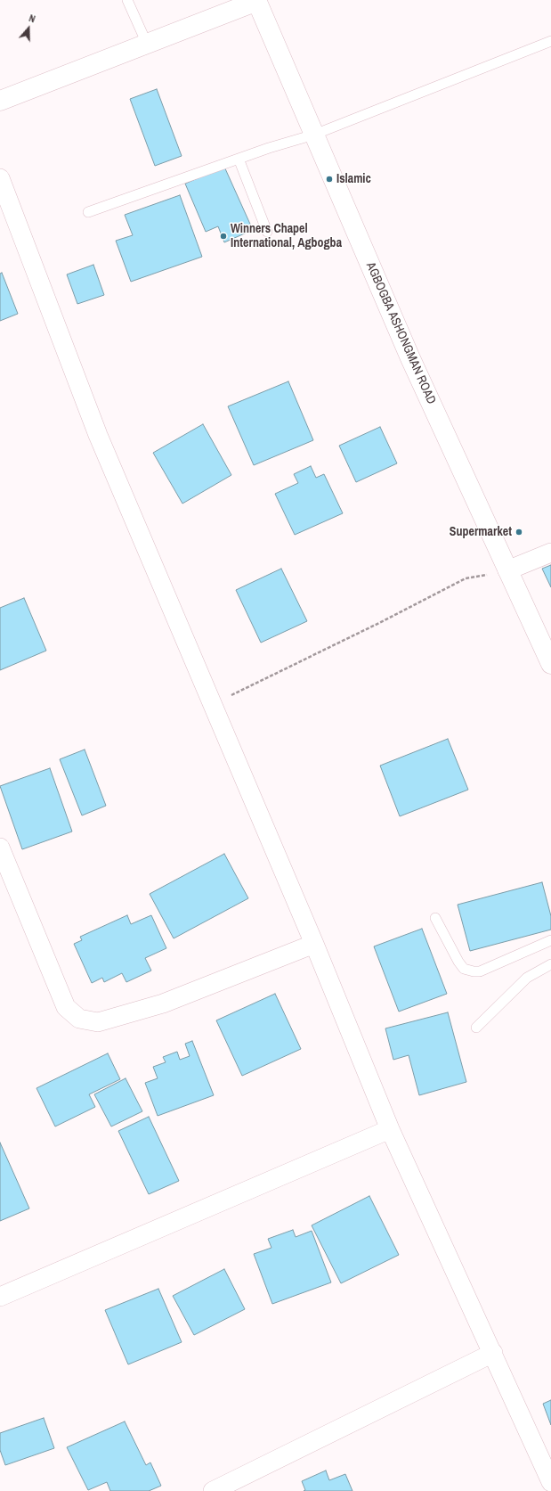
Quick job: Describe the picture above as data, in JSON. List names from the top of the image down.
{
  "streets": {
    "street": ["AGBOGBA ASHONGMAN ROAD"]
  },
  "places": ["Islamic", "Winners Chapel International, Agbogba", "Supermarket"],
  "north": "top"
}
